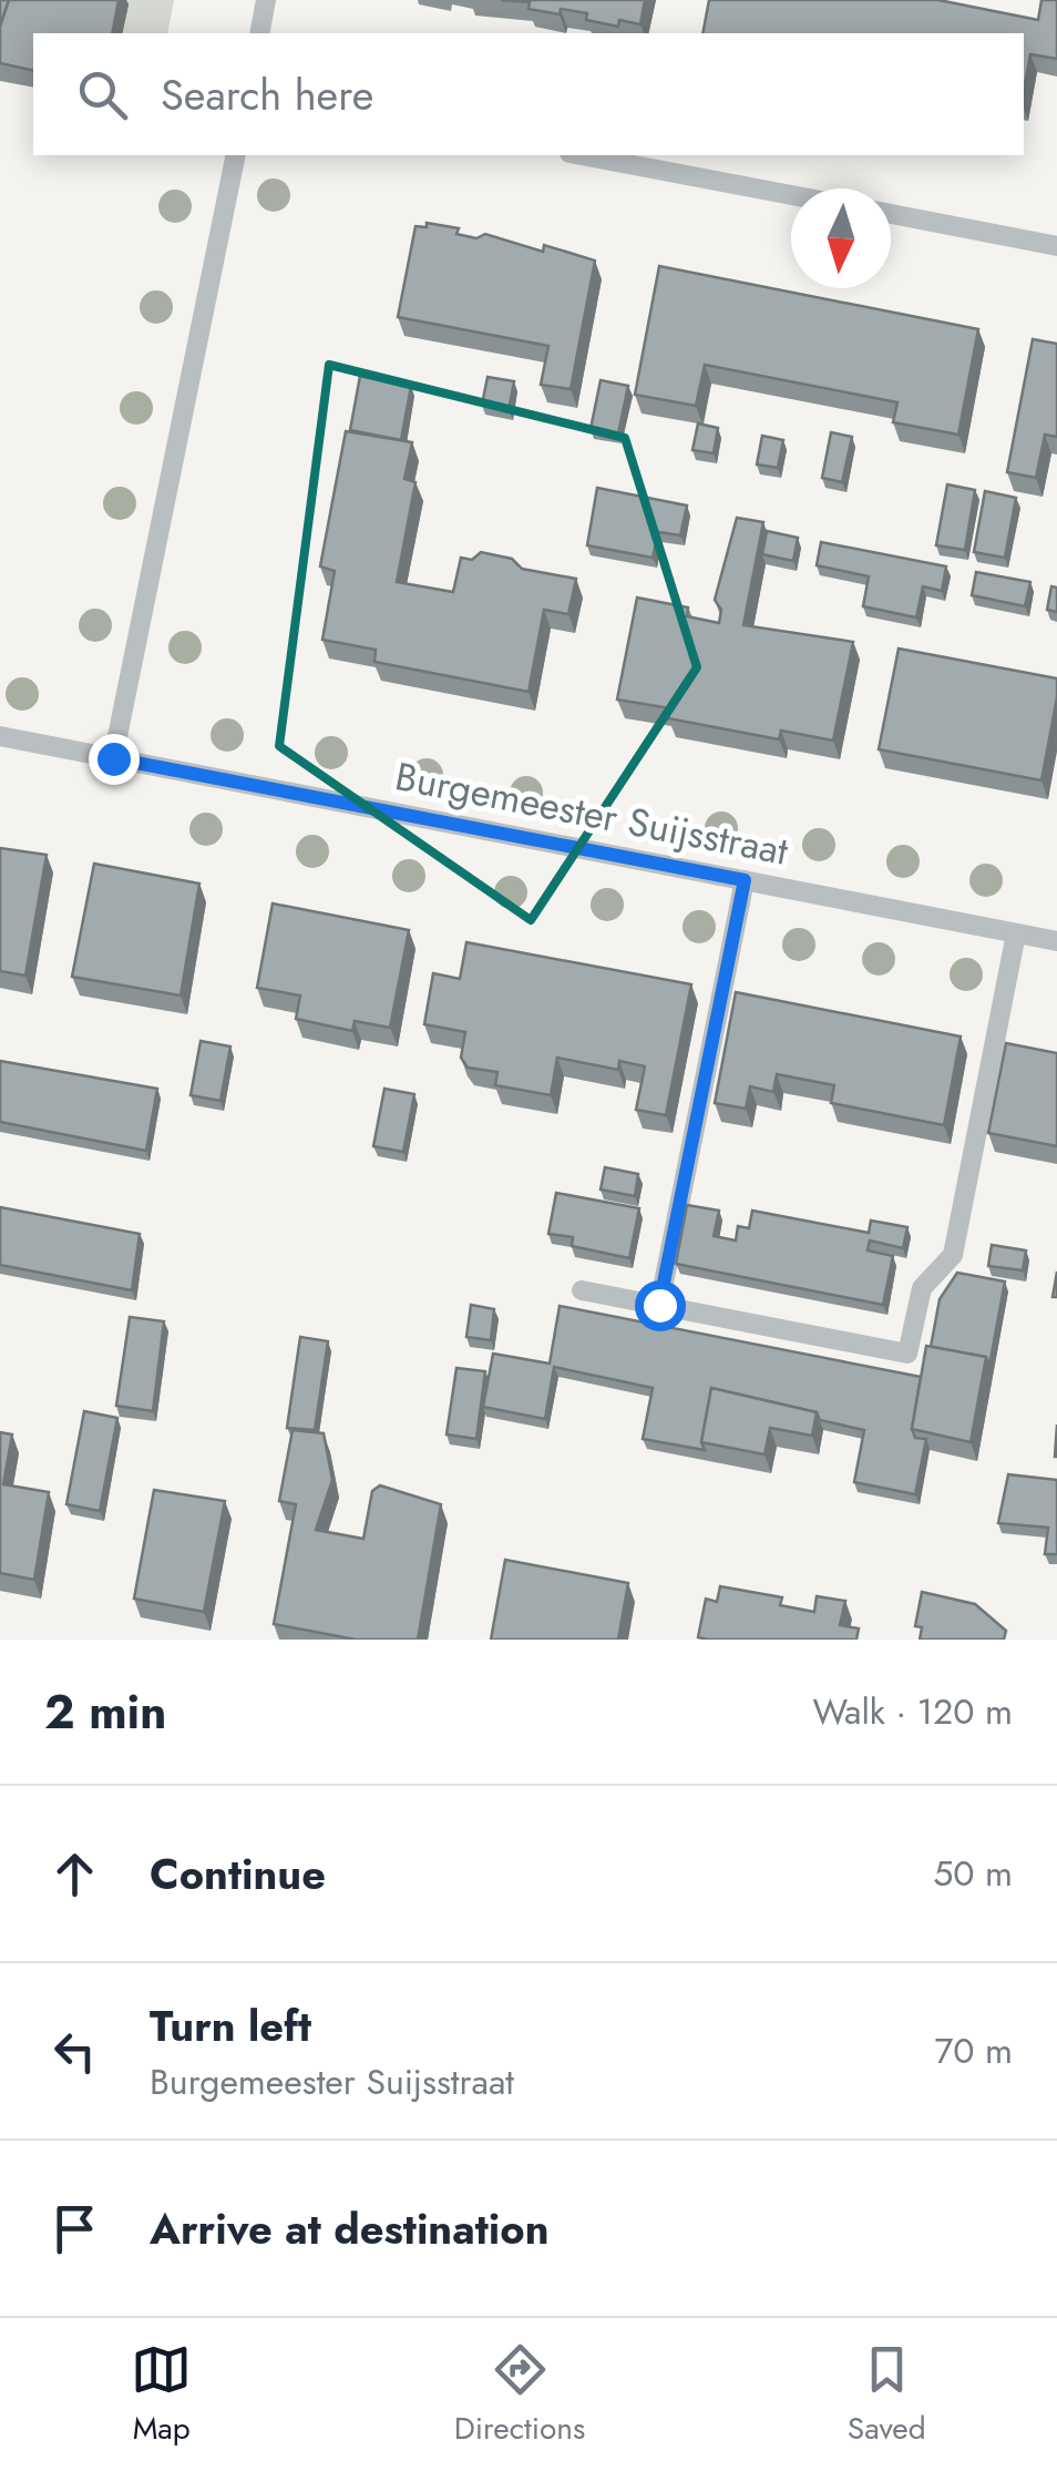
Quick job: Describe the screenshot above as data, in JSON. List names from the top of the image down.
{
  "streets": {
    "street": ["Burgemeester Suijsstraat"]
  },
  "north": "bottom",
  "page": {
    "search": "Search here",
    "heading": ["2 min", "Walk · 120 m"],
    "list": [
      ["Continue", "50 m"],
      ["Turn left", "Burgemeester Suijsstraat", "70 m"],
      "Arrive at destination"
    ],
    "nav": ["Map", "Directions", "Saved"]
  }
}
